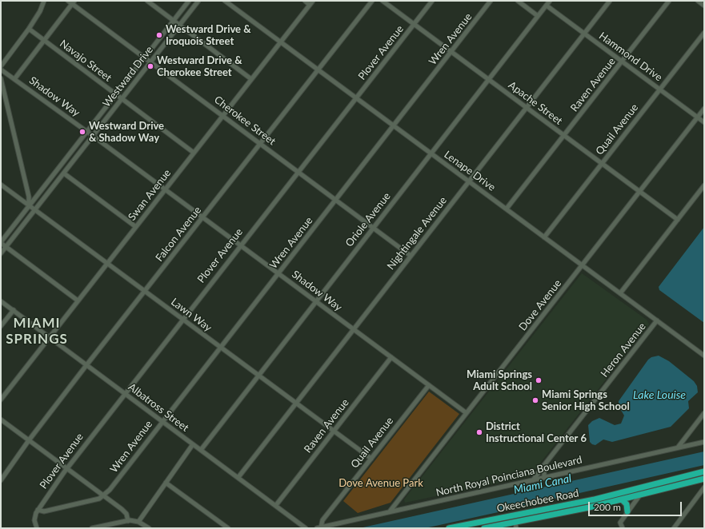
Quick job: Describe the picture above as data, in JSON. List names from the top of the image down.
{
  "streets": {
    "highway": ["Okeechobee Road"],
    "street": [
      "Wren Avenue",
      "Plover Avenue",
      "Hammond Drive",
      "Navajo Street",
      "Westward Drive",
      "Raven Avenue",
      "Shadow Way",
      "Apache Street",
      "Cherokee Street",
      "Quail Avenue",
      "Lenape Drive",
      "Swan Avenue",
      "Oriole Avenue",
      "Nightingale Avenue",
      "Falcon Avenue",
      "Dove Avenue",
      "Lawn Way",
      "Heron Avenue",
      "Albatross Street",
      "North Royal Poinciana Boulevard"
    ]
  },
  "crossings": [
    ["Wren Avenue", "Plover Avenue"],
    ["Wren Avenue", "Shadow Way"],
    ["Wren Avenue", "Apache Street"],
    ["Wren Avenue", "Cherokee Street"],
    ["Wren Avenue", "Lenape Drive"],
    ["Wren Avenue", "Lawn Way"],
    ["Wren Avenue", "Albatross Street"],
    ["Plover Avenue", "Shadow Way"],
    ["Plover Avenue", "Apache Street"],
    ["Plover Avenue", "Cherokee Street"],
    ["Plover Avenue", "Lenape Drive"],
    ["Plover Avenue", "Lawn Way"],
    ["Plover Avenue", "Albatross Street"],
    ["Hammond Drive", "Raven Avenue"],
    ["Hammond Drive", "Quail Avenue"],
    ["Hammond Drive", "Oriole Avenue"],
    ["Hammond Drive", "Nightingale Avenue"],
    ["Hammond Drive", "Dove Avenue"],
    ["Navajo Street", "Westward Drive"],
    ["Navajo Street", "Swan Avenue"],
    ["Westward Drive", "Shadow Way"],
    ["Westward Drive", "Cherokee Street"],
    ["Westward Drive", "Lawn Way"],
    ["Raven Avenue", "Shadow Way"],
    ["Raven Avenue", "Apache Street"],
    ["Raven Avenue", "Lenape Drive"],
    ["Raven Avenue", "Lawn Way"],
    ["Raven Avenue", "Albatross Street"],
    ["Shadow Way", "Quail Avenue"],
    ["Shadow Way", "Swan Avenue"],
    ["Shadow Way", "Oriole Avenue"],
    ["Shadow Way", "Nightingale Avenue"],
    ["Shadow Way", "Falcon Avenue"],
    ["Shadow Way", "Dove Avenue"],
    ["Apache Street", "Quail Avenue"],
    ["Apache Street", "Oriole Avenue"],
    ["Apache Street", "Nightingale Avenue"],
    ["Apache Street", "Dove Avenue"],
    ["Cherokee Street", "Swan Avenue"],
    ["Cherokee Street", "Oriole Avenue"],
    ["Cherokee Street", "Nightingale Avenue"],
    ["Cherokee Street", "Falcon Avenue"],
    ["Quail Avenue", "Lenape Drive"],
    ["Quail Avenue", "Lawn Way"],
    ["Quail Avenue", "North Royal Poinciana Boulevard"],
    ["Lenape Drive", "Swan Avenue"],
    ["Lenape Drive", "Oriole Avenue"],
    ["Lenape Drive", "Nightingale Avenue"],
    ["Lenape Drive", "Falcon Avenue"],
    ["Lenape Drive", "Dove Avenue"],
    ["Lenape Drive", "Heron Avenue"],
    ["Swan Avenue", "Lawn Way"],
    ["Swan Avenue", "Albatross Street"],
    ["Oriole Avenue", "Lawn Way"],
    ["Oriole Avenue", "Albatross Street"],
    ["Nightingale Avenue", "Lawn Way"],
    ["Nightingale Avenue", "Albatross Street"],
    ["Falcon Avenue", "Lawn Way"],
    ["Falcon Avenue", "Albatross Street"],
    ["Dove Avenue", "North Royal Poinciana Boulevard"],
    ["Heron Avenue", "North Royal Poinciana Boulevard"]
  ],
  "districts": ["MIAMI SPRINGS"],
  "water": ["Lake Louise", "Miami Canal"],
  "parks": ["Dove Avenue Park"],
  "places": [
    "Westward Drive & Iroquois Street",
    "Westward Drive & Cherokee Street",
    "Westward Drive & Shadow Way",
    "Miami Springs Adult School",
    "Miami Springs Senior High School",
    "District Instructional Center 6"
  ],
  "scale_bar": "200 m"
}
